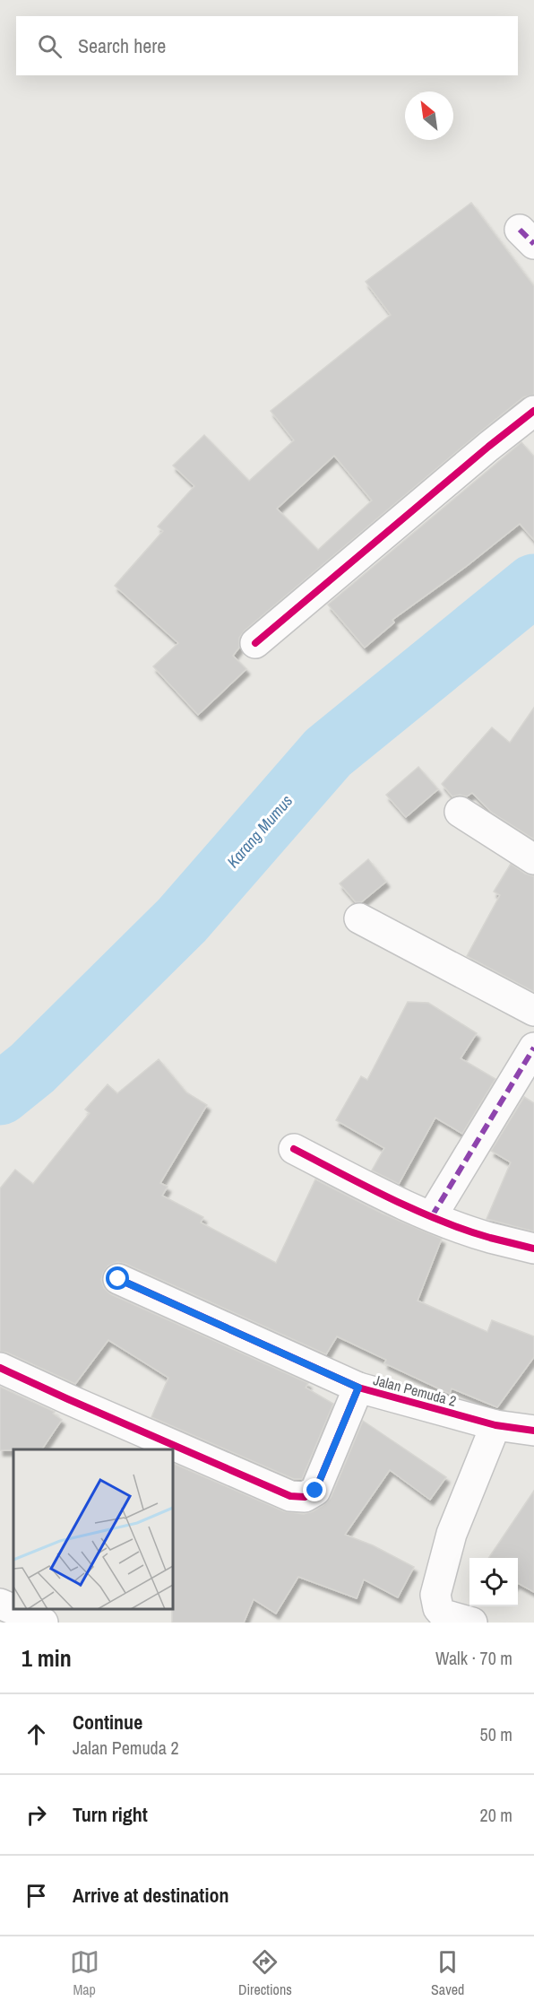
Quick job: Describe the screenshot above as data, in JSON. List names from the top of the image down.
{
  "streets": {
    "street": ["Jalan Pemuda 2"]
  },
  "water": ["Karang Mumus"],
  "north": "top left",
  "page": {
    "search": "Search here",
    "heading": ["1 min", "Walk · 70 m"],
    "list": [
      ["Continue", "Jalan Pemuda 2", "50 m"],
      ["Turn right", "20 m"],
      "Arrive at destination"
    ],
    "nav": ["Map", "Directions", "Saved"]
  }
}
